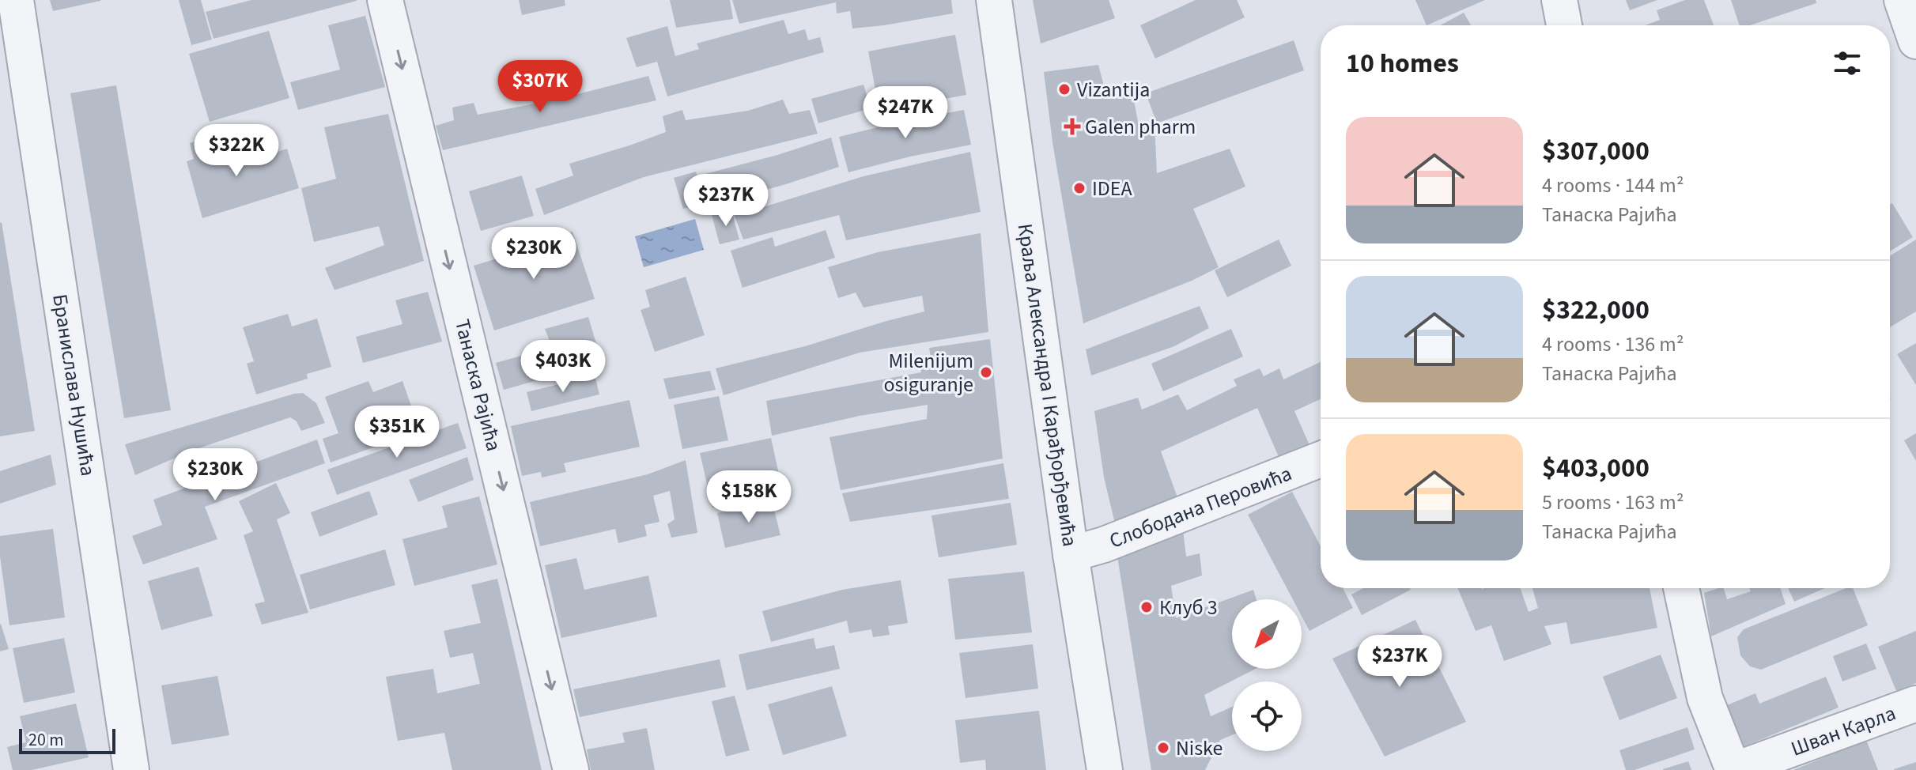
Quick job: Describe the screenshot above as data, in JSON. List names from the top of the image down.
{
  "streets": {
    "street": [
      "Бранислава Нушића",
      "Танаска Рајића",
      "Краља Александра I Карађорђевића",
      "Слободана Перовића",
      "Шван Карла"
    ]
  },
  "crossings": [
    ["Краља Александра I Карађорђевића", "Слободана Перовића"]
  ],
  "one_way": ["Танаска Рајића"],
  "places": {
    "other": [
      "Vizantija",
      "IDEA",
      "Milenijum osiguranje",
      "Клуб 3",
      "Niske"
    ],
    "health": ["Galen pharm"]
  },
  "scale_bar": "20 m",
  "north": "bottom left",
  "page": {
    "heading": "10 homes",
    "price": [
      "$307K",
      "$247K",
      "$322K",
      "$237K",
      "$230K",
      "$403K",
      "$351K",
      "$230K",
      "$158K",
      "$237K"
    ],
    "list": [
      {
        "name": "$307,000",
        "note": "4 rooms · 144 m² · Танаска Рајића"
      },
      {
        "name": "$322,000",
        "note": "4 rooms · 136 m² · Танаска Рајића"
      },
      {
        "name": "$403,000",
        "note": "5 rooms · 163 m² · Танаска Рајића"
      }
    ],
    "scale": "20 m"
  }
}
